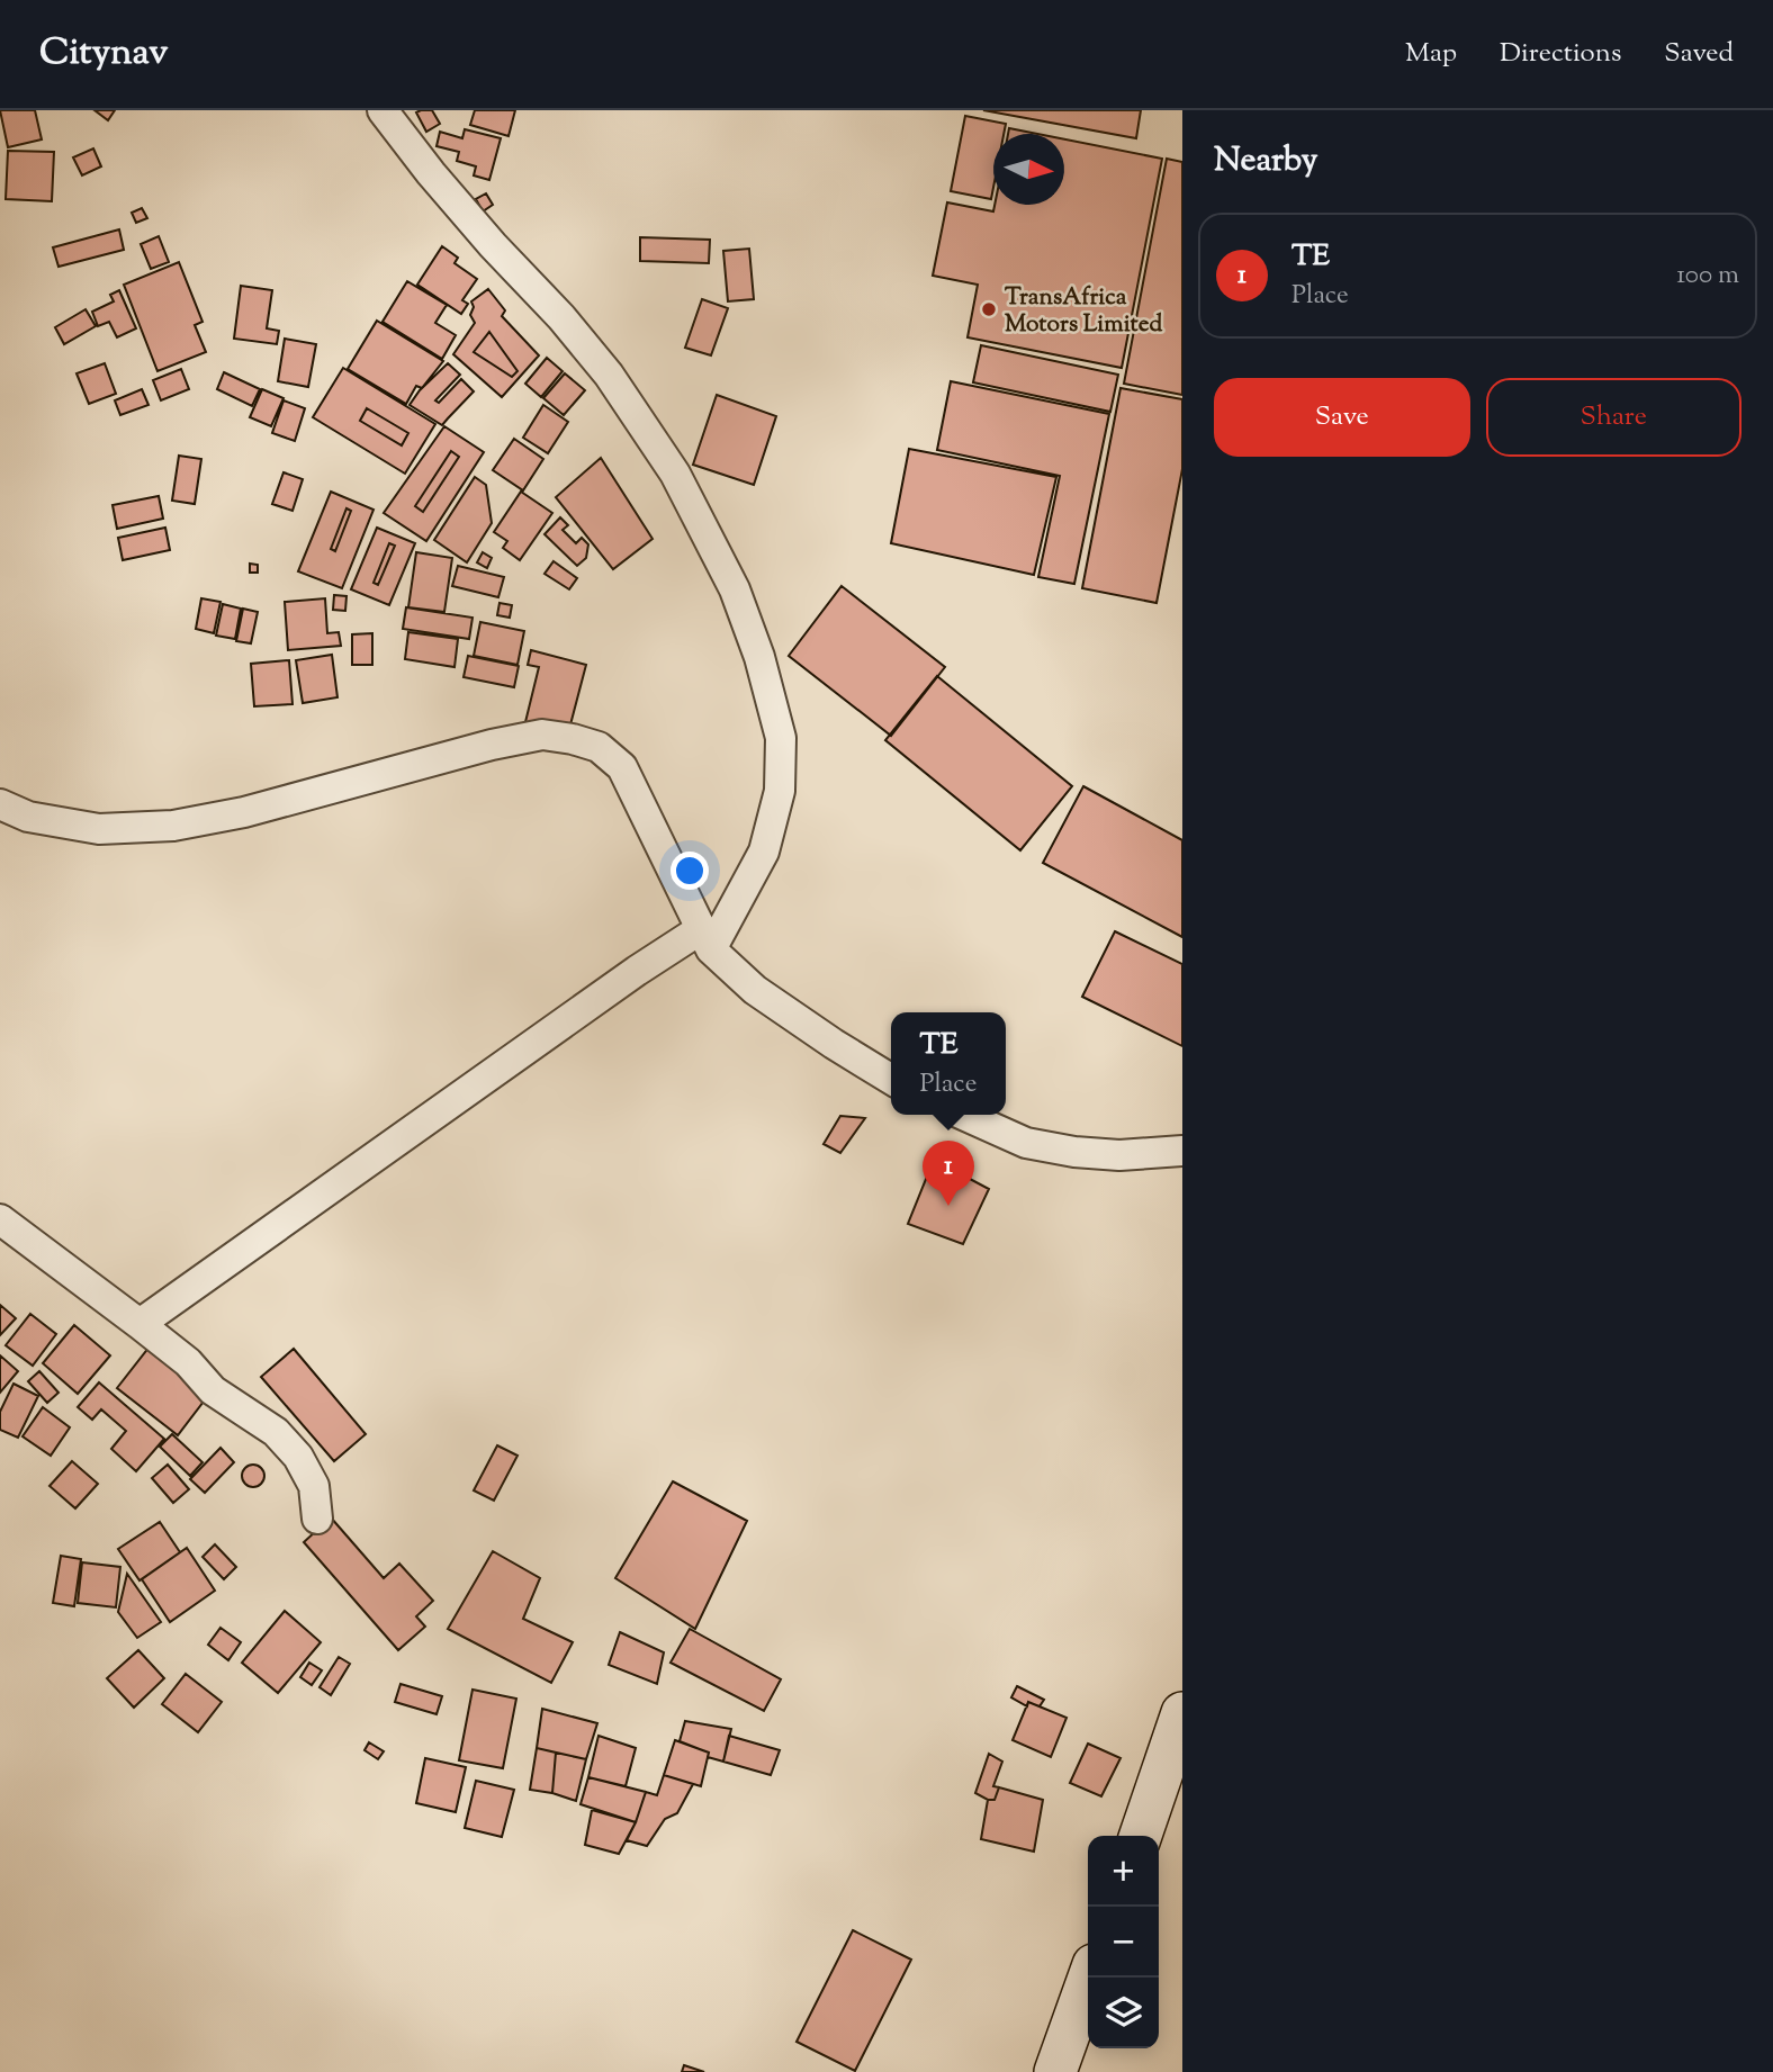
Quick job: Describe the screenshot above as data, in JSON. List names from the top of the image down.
{
  "places": ["TransAfrica Motors Limited"],
  "north": "right",
  "page": {
    "header": "Citynav",
    "nav": ["Map", "Directions", "Saved"],
    "heading": "Nearby",
    "list": [
      {
        "mark": "1",
        "name": "TE",
        "note": "Place",
        "value": "100 m"
      }
    ],
    "buttons": ["Save", "Share"],
    "popup": ["TE", "Place"],
    "pins": "1",
    "map_buttons": ["+", "−"]
  }
}
